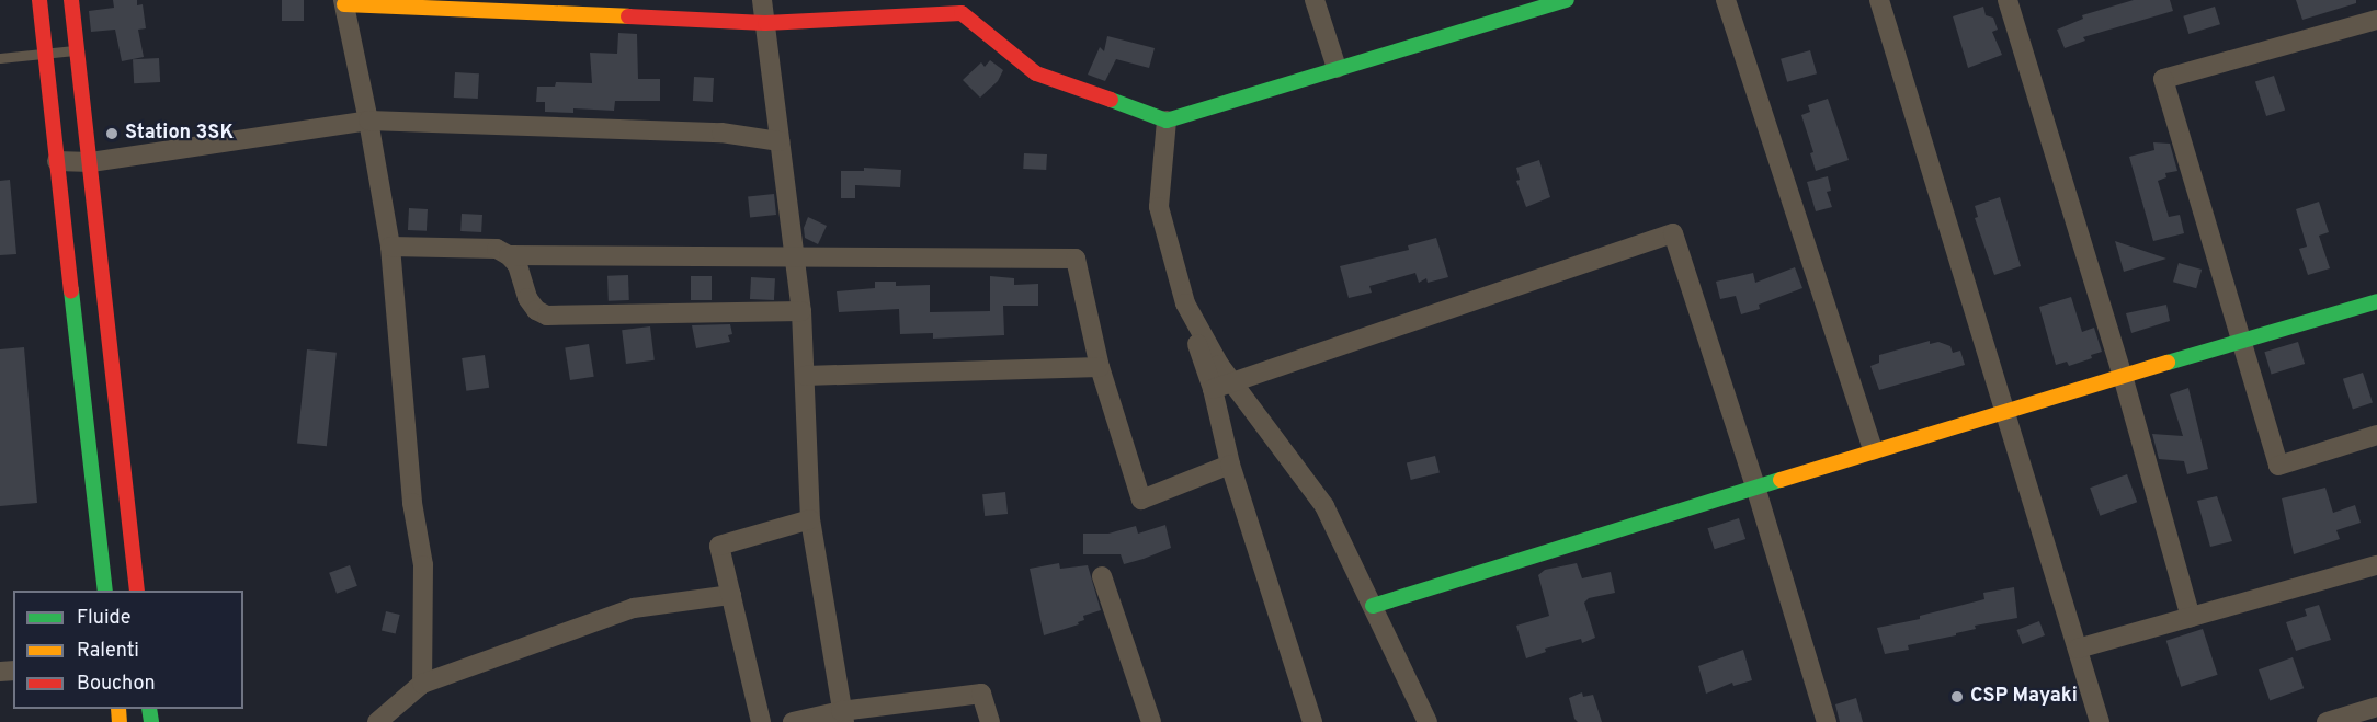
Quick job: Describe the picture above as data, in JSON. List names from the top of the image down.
{
  "places": ["Station 3SK", "CSP Mayaki"],
  "legend": ["Fluide", "Ralenti", "Bouchon"]
}
